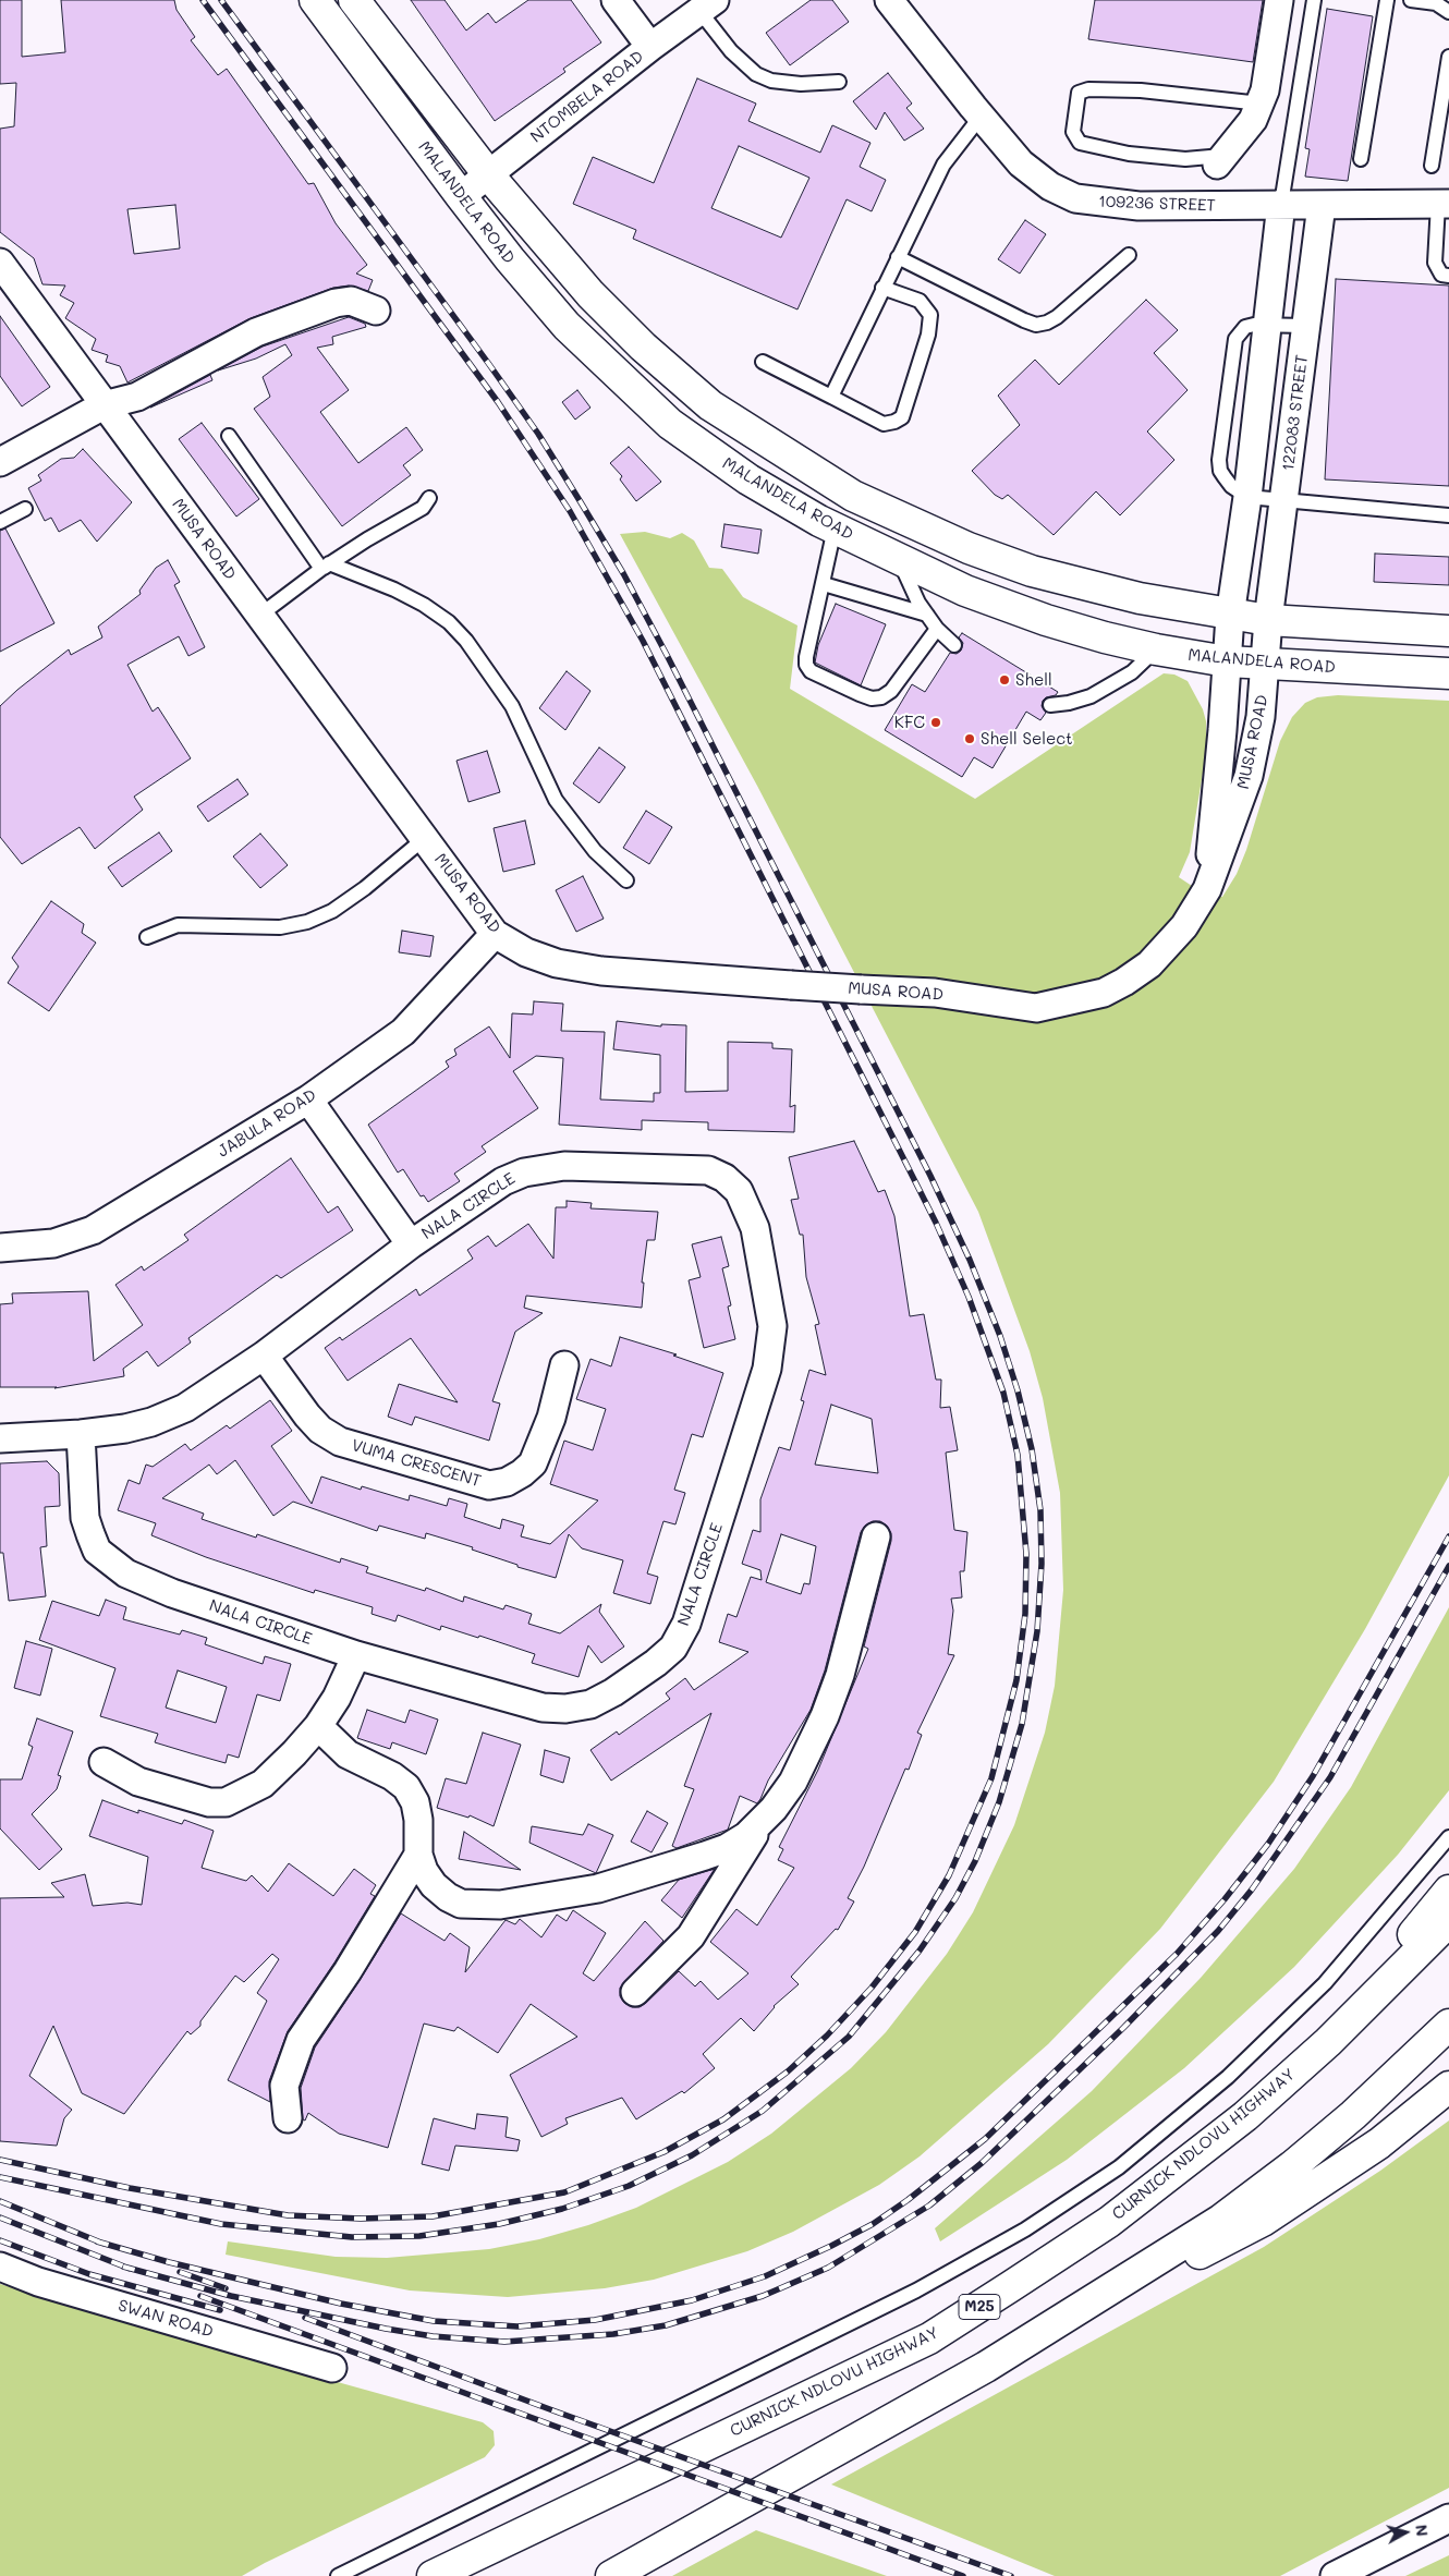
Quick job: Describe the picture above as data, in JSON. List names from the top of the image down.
{
  "streets": {
    "main road": ["MALANDELA ROAD", "CURNICK NDLOVU HIGHWAY", "M25"],
    "street": [
      "NTOMBELA ROAD",
      "109236 STREET",
      "122083 STREET",
      "MUSA ROAD",
      "JABULA ROAD",
      "NALA CIRCLE",
      "VUMA CRESCENT",
      "SWAN ROAD"
    ]
  },
  "crossings": [
    ["NTOMBELA ROAD", "MALANDELA ROAD"],
    ["MALANDELA ROAD", "122083 STREET"],
    ["MALANDELA ROAD", "MUSA ROAD"],
    ["109236 STREET", "122083 STREET"],
    ["122083 STREET", "MUSA ROAD"],
    ["MUSA ROAD", "JABULA ROAD"],
    ["JABULA ROAD", "NALA CIRCLE"],
    ["NALA CIRCLE", "VUMA CRESCENT"]
  ],
  "places": ["Shell", "KFC", "Shell Select"],
  "north": "right"
}
